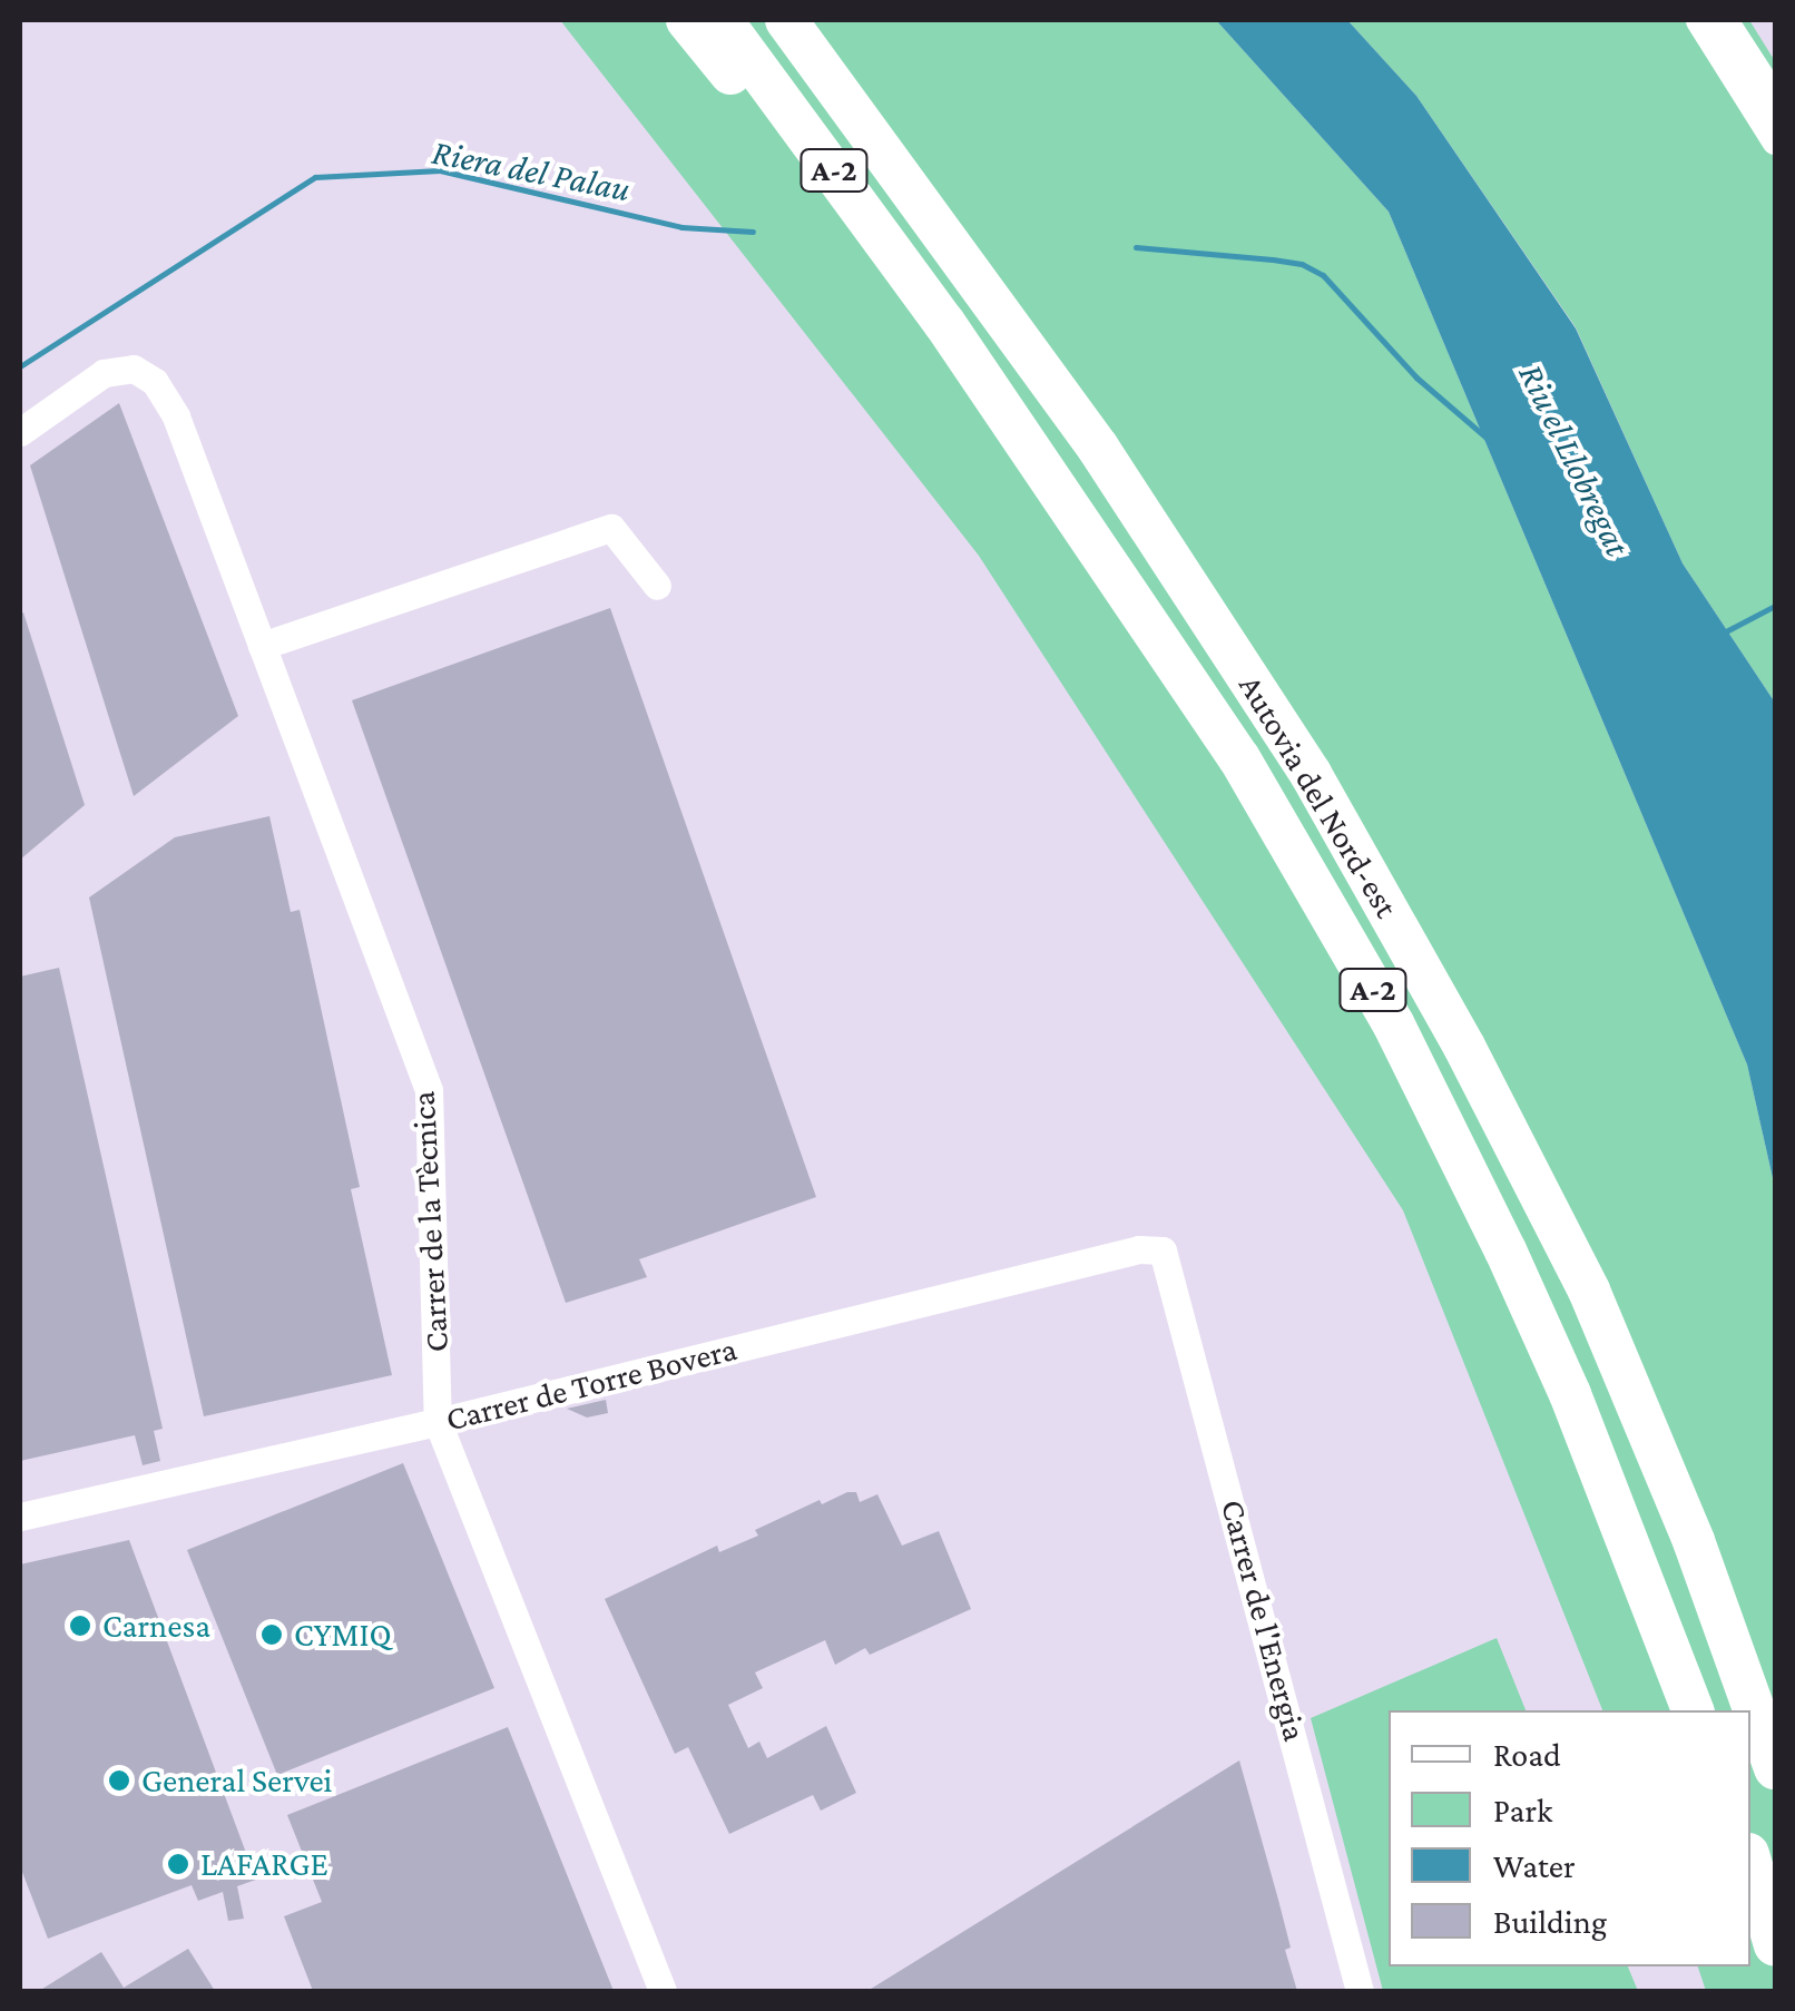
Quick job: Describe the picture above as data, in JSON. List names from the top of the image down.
{
  "streets": {
    "highway": ["A-2", "Autovia del Nord-est"],
    "street": ["Carrer de la Tècnica", "Carrer de Torre Bovera", "Carrer de l'Energia"]
  },
  "crossings": [
    ["Carrer de la Tècnica", "Carrer de Torre Bovera"],
    ["Carrer de Torre Bovera", "Carrer de l'Energia"]
  ],
  "water": ["Riera del Palau", "Riu el Llobregat"],
  "places": [
    "Carnesa",
    "CYMIQ",
    "General Servei",
    "LAFARGE"
  ],
  "legend": [
    "Road",
    "Park",
    "Water",
    "Building"
  ]
}
